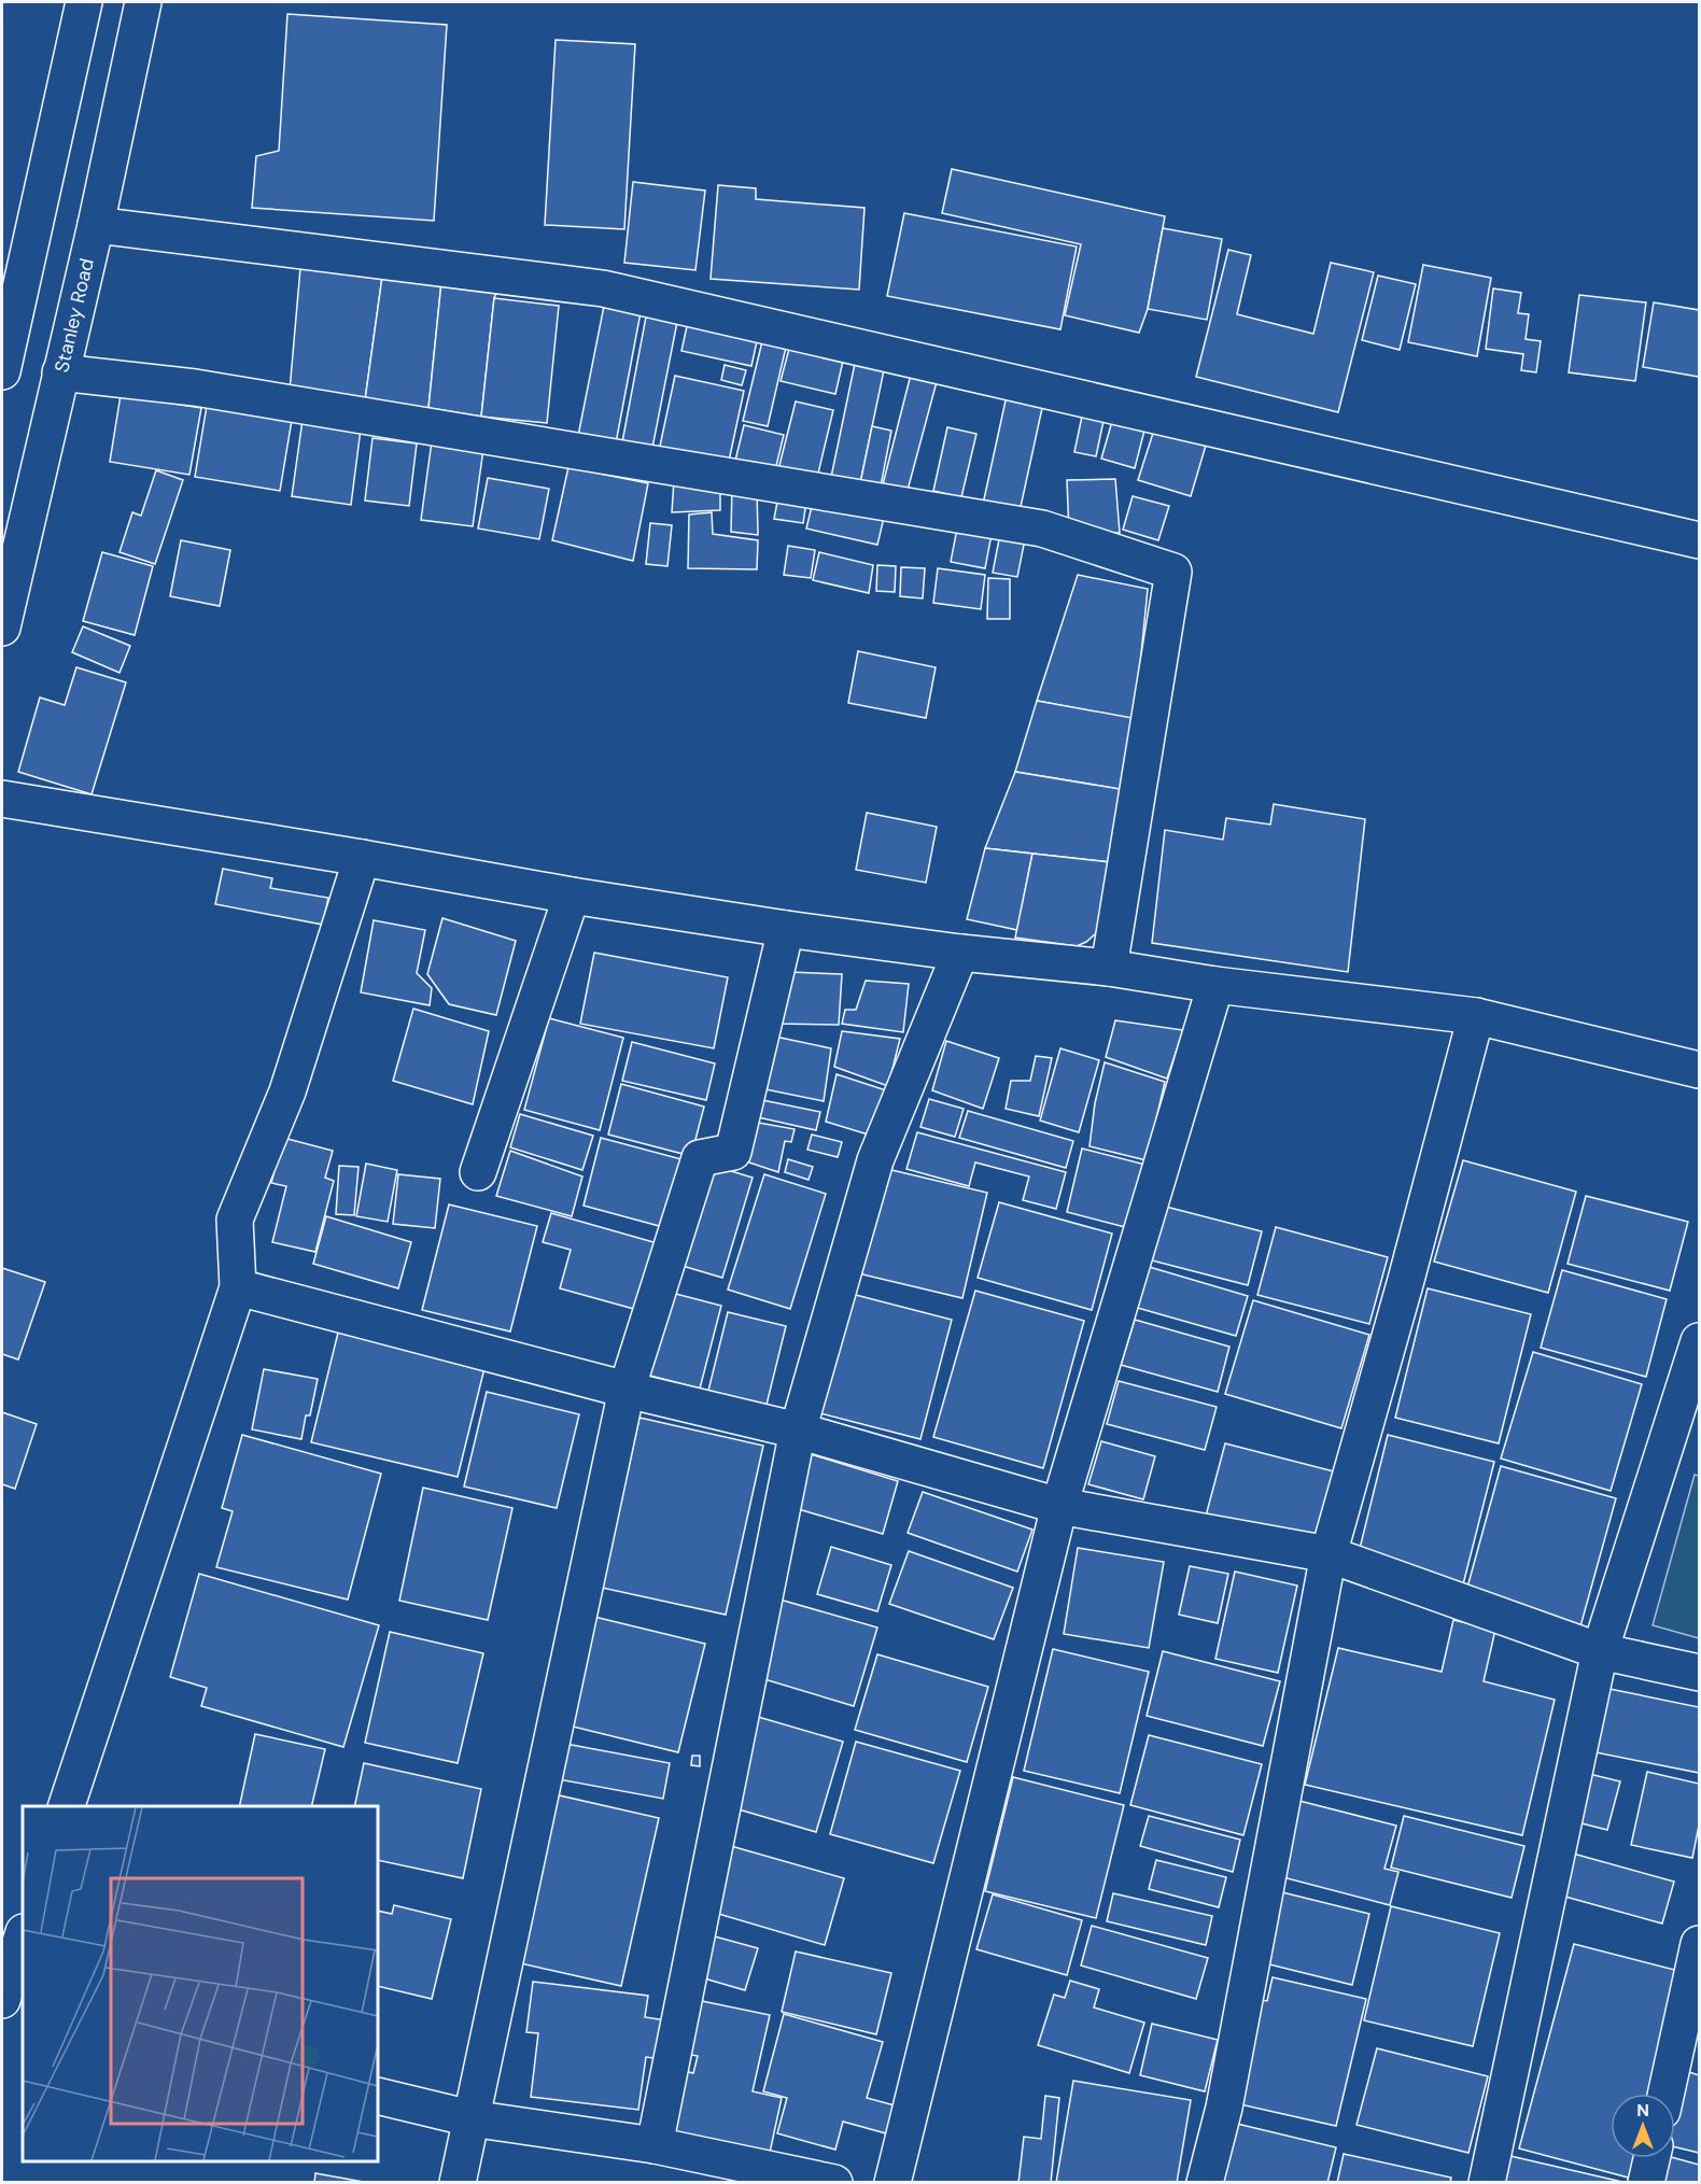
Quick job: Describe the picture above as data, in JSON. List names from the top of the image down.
{
  "streets": {
    "street": ["Stanley Road"]
  },
  "north": "top"
}
